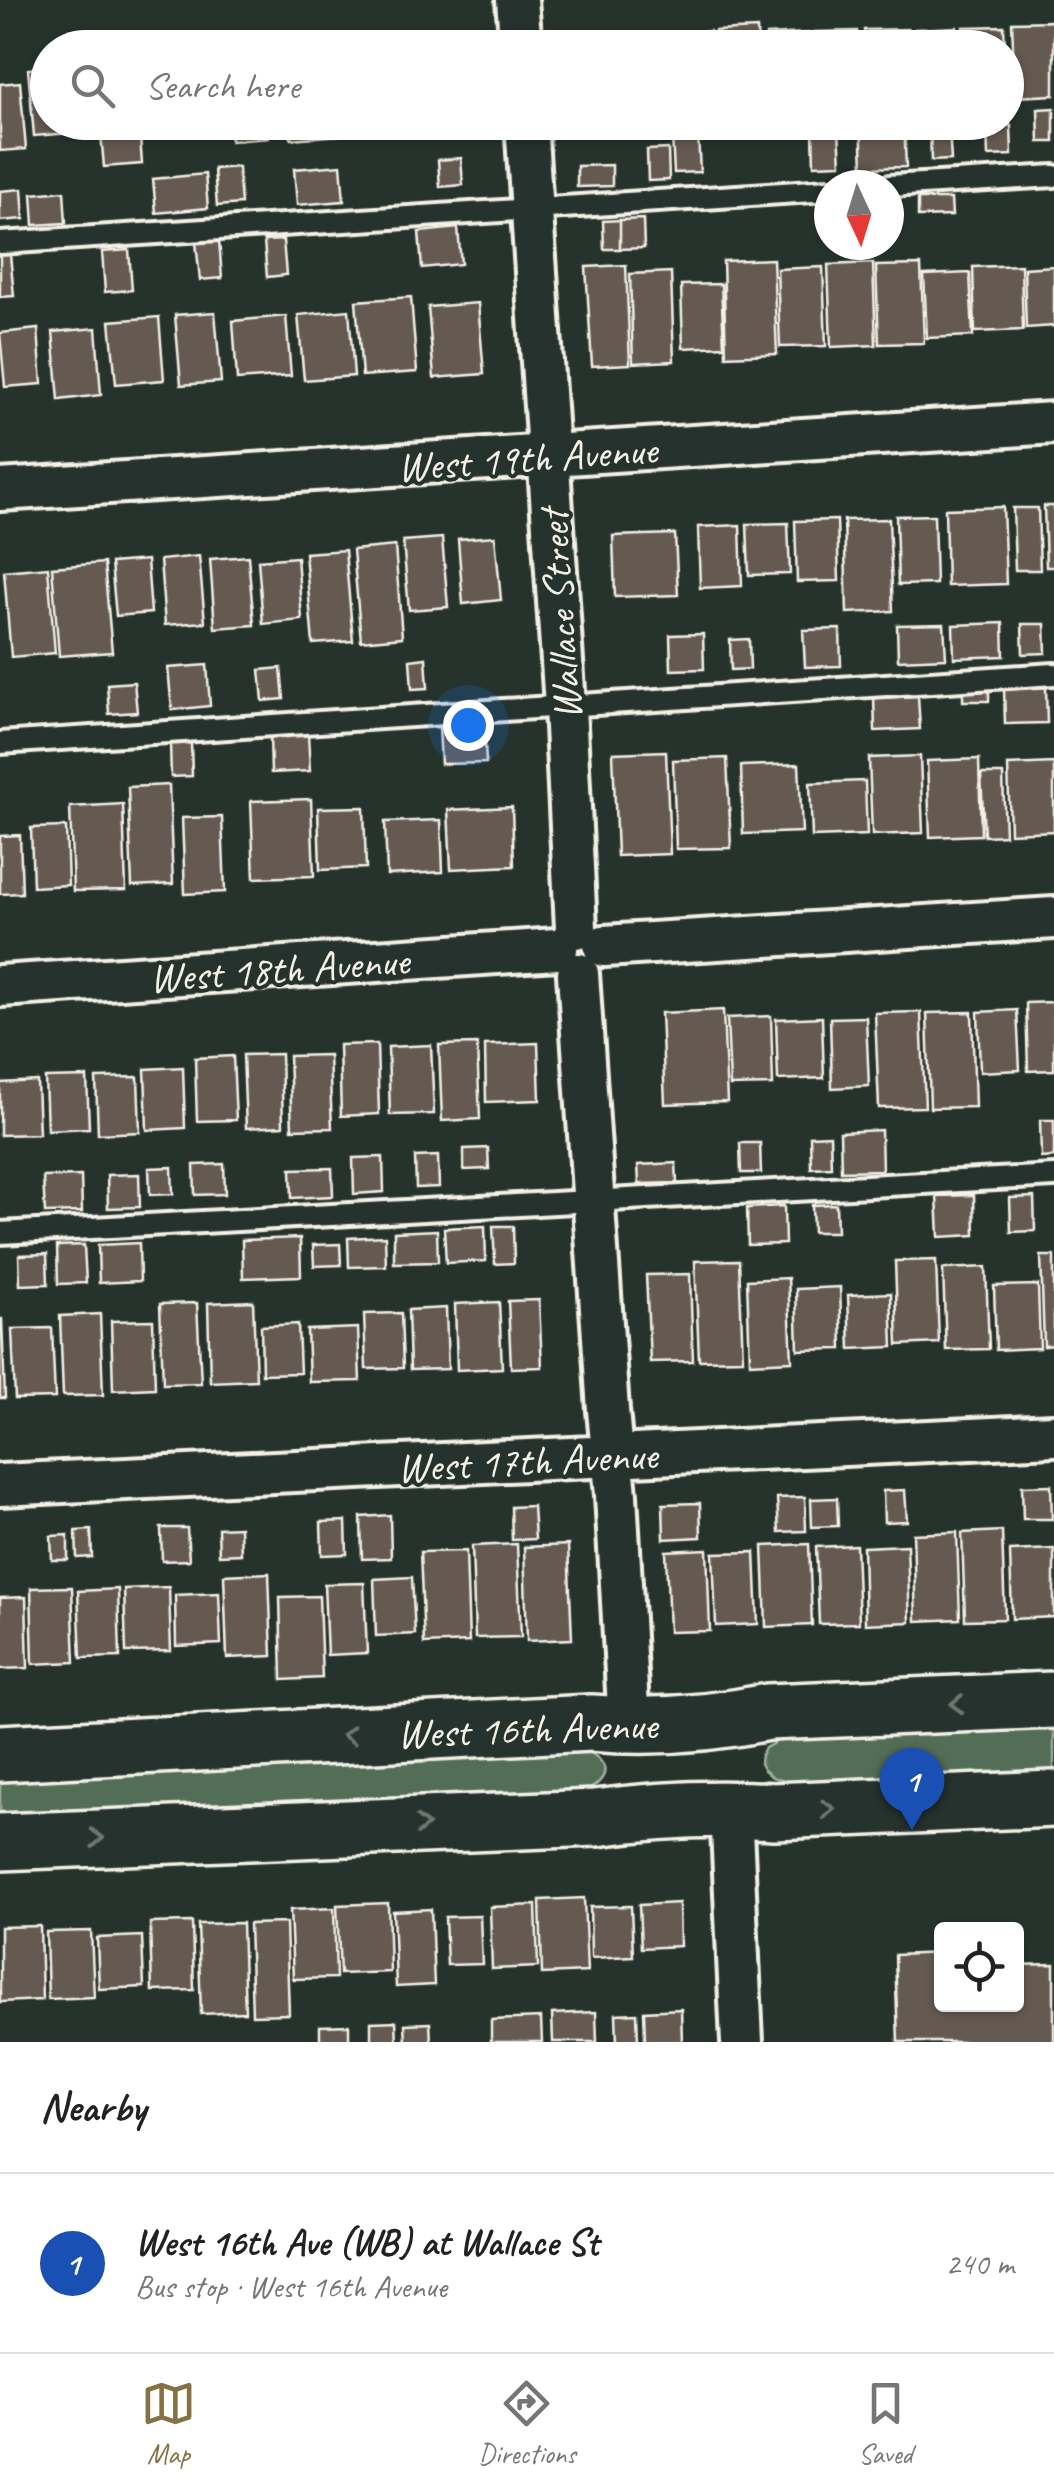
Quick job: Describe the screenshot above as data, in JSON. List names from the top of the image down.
{
  "streets": {
    "main road": ["West 16th Avenue"],
    "street": [
      "West 19th Avenue",
      "Wallace Street",
      "West 18th Avenue",
      "West 17th Avenue"
    ]
  },
  "crossings": [
    ["West 19th Avenue", "Wallace Street"],
    ["Wallace Street", "West 18th Avenue"],
    ["Wallace Street", "West 17th Avenue"],
    ["Wallace Street", "West 16th Avenue"]
  ],
  "north": "bottom",
  "page": {
    "search": "Search here",
    "pins": "1",
    "heading": "Nearby",
    "list": [
      {
        "mark": "1",
        "name": "West 16th Ave (WB) at Wallace St",
        "note": "Bus stop · West 16th Avenue",
        "value": "240 m"
      }
    ],
    "nav": ["Map", "Directions", "Saved"]
  }
}
